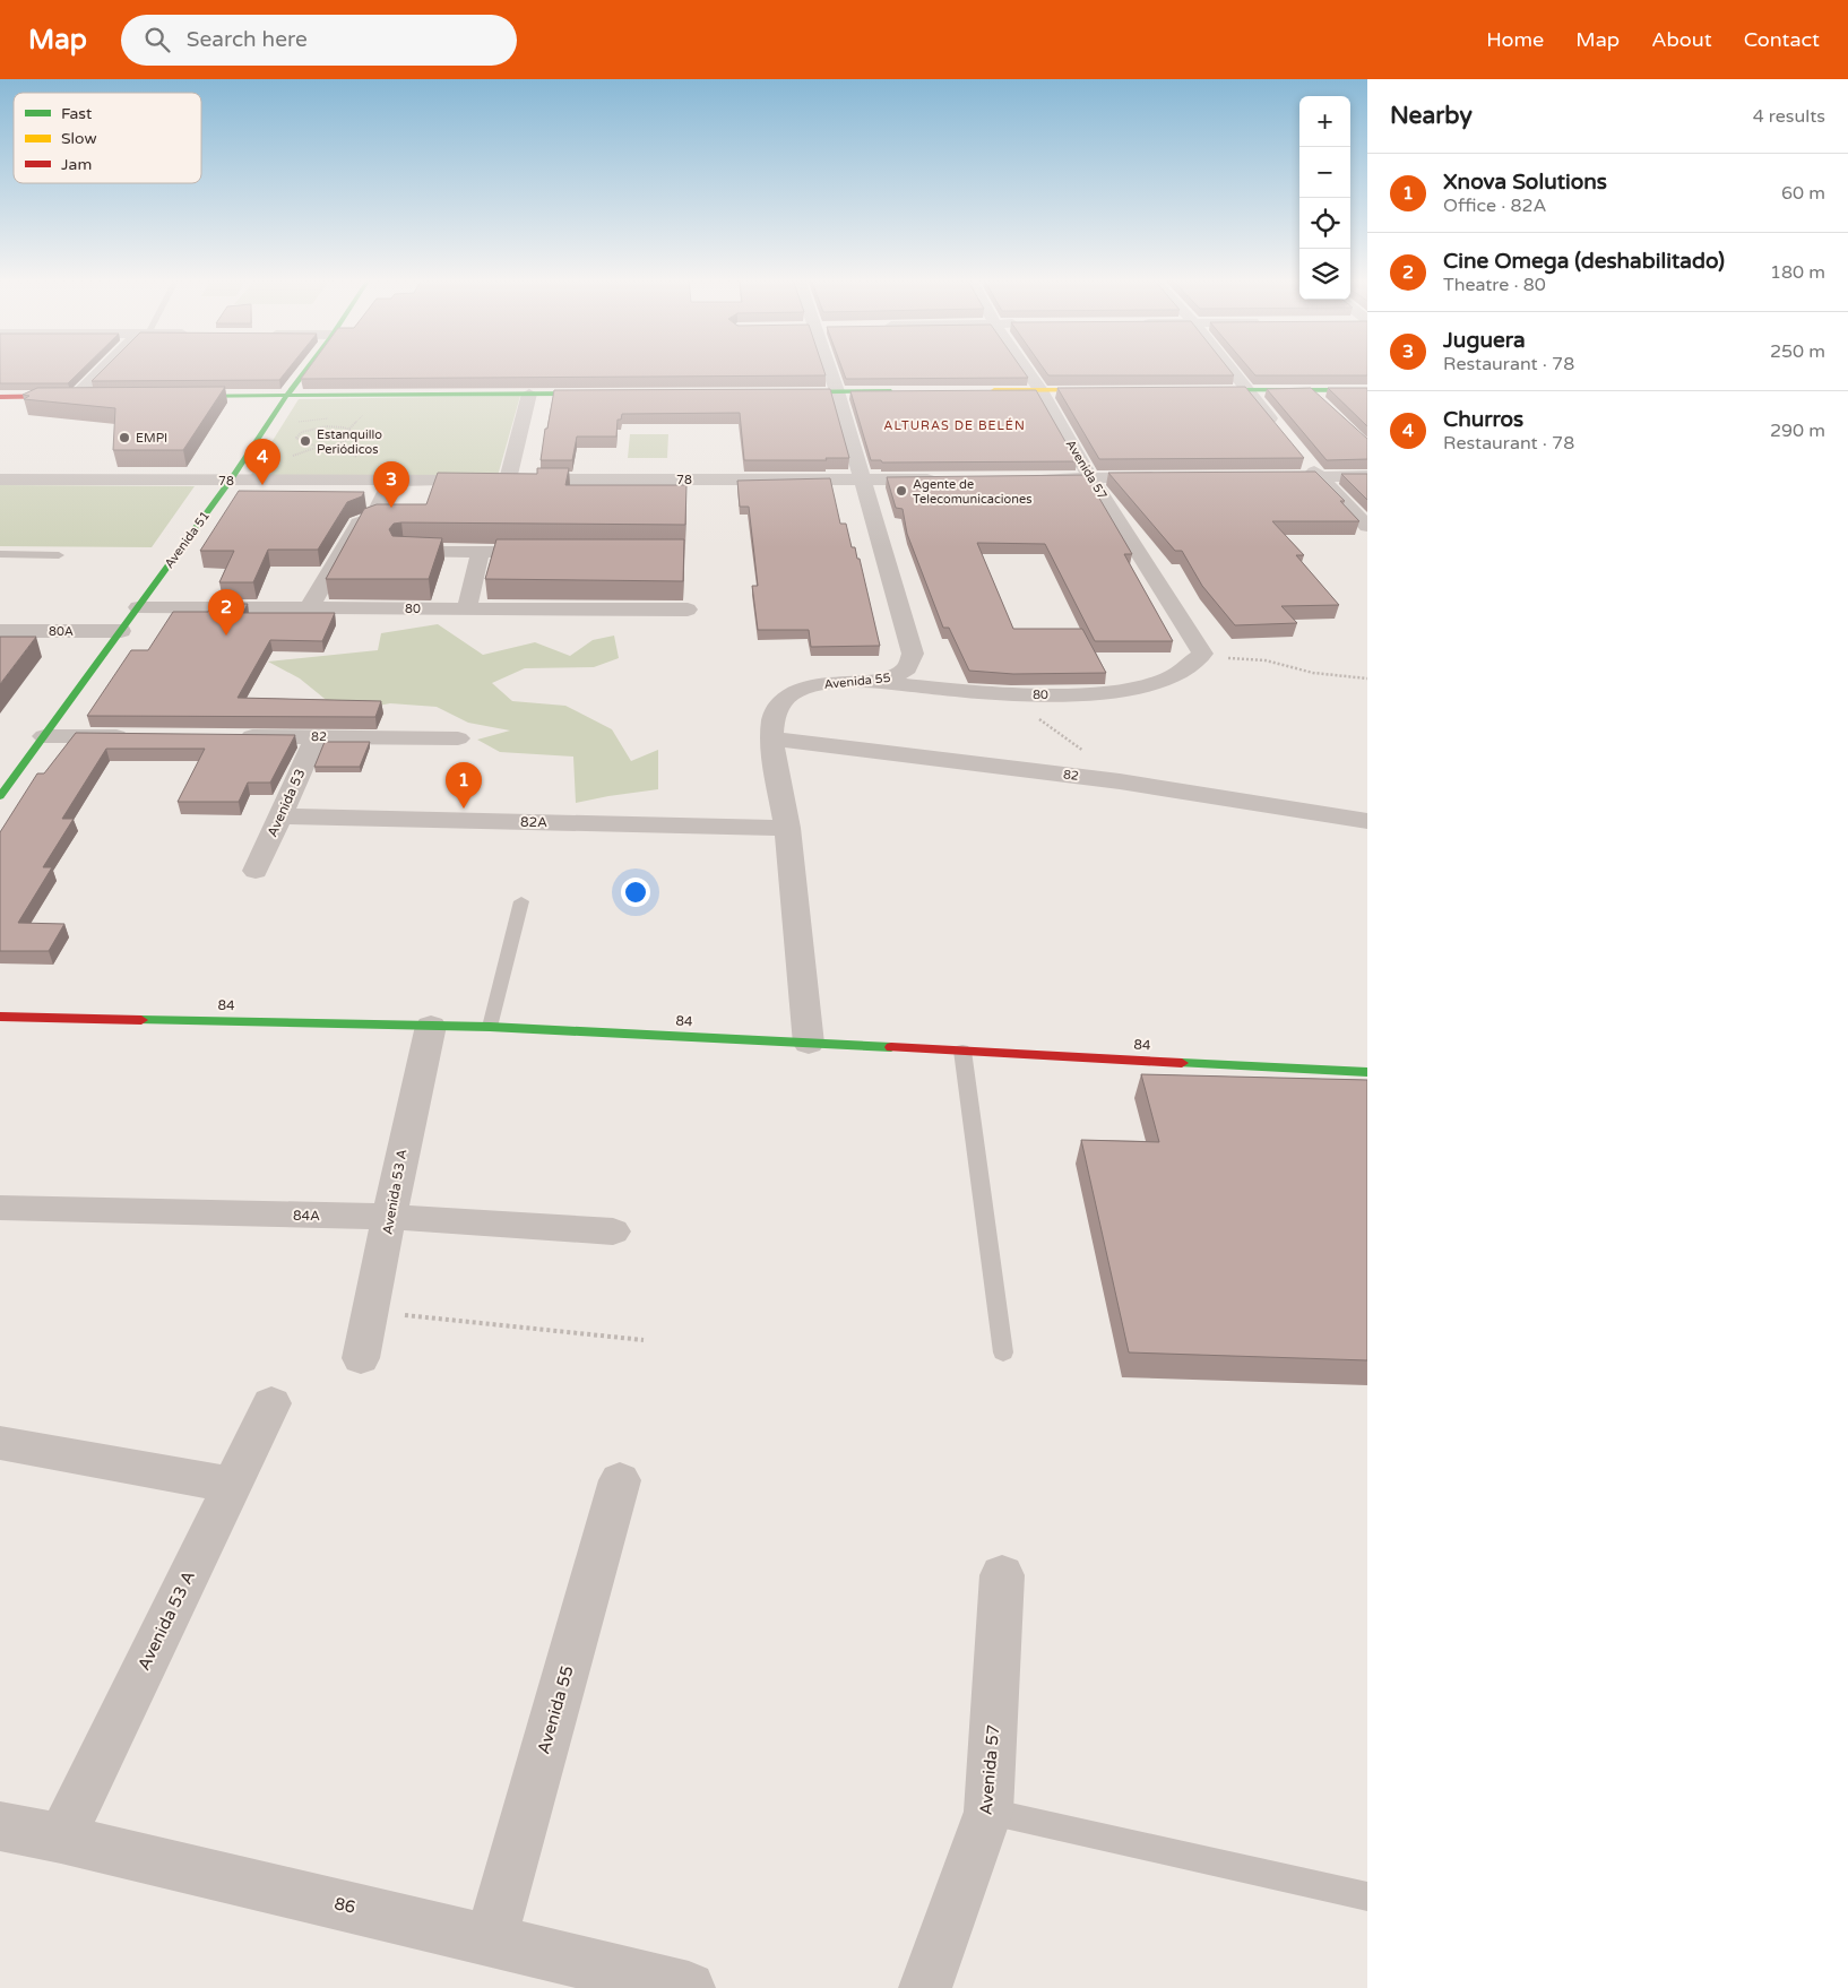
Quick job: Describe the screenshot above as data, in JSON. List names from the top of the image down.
{
  "streets": {
    "street": [
      "Avenida 57",
      "78",
      "Avenida 51",
      "80",
      "80A",
      "Avenida 55",
      "82",
      "Avenida 53",
      "82A",
      "84",
      "Avenida 53 A",
      "84A",
      "86"
    ]
  },
  "crossings": [
    ["Avenida 57", "80"],
    ["78", "Avenida 51"],
    ["78", "Avenida 55"],
    ["Avenida 51", "80"],
    ["Avenida 51", "80A"],
    ["80", "Avenida 55"],
    ["Avenida 55", "82"],
    ["Avenida 55", "82A"],
    ["Avenida 55", "84"],
    ["Avenida 55", "86"],
    ["82", "Avenida 53"],
    ["Avenida 53", "82A"],
    ["84", "Avenida 53 A"],
    ["Avenida 53 A", "84A"],
    ["Avenida 53 A", "86"]
  ],
  "districts": ["ALTURAS DE BELÉN"],
  "places": ["EMPI", "Estanquillo Periódicos", "Agente de Telecomunicaciones"],
  "legend": ["Fast", "Slow", "Jam"],
  "page": {
    "header": "Map",
    "search": "Search here",
    "nav": [
      "Home",
      "Map",
      "About",
      "Contact"
    ],
    "heading": ["Nearby", "4 results"],
    "map_buttons": ["+", "−"],
    "list": [
      {
        "mark": "1",
        "name": "Xnova Solutions",
        "note": "Office · 82A",
        "value": "60 m"
      },
      {
        "mark": "2",
        "name": "Cine Omega (deshabilitado)",
        "note": "Theatre · 80",
        "value": "180 m"
      },
      {
        "mark": "3",
        "name": "Juguera",
        "note": "Restaurant · 78",
        "value": "250 m"
      },
      {
        "mark": "4",
        "name": "Churros",
        "note": "Restaurant · 78",
        "value": "290 m"
      }
    ],
    "pins": [
      "4",
      "3",
      "2",
      "1"
    ]
  }
}
